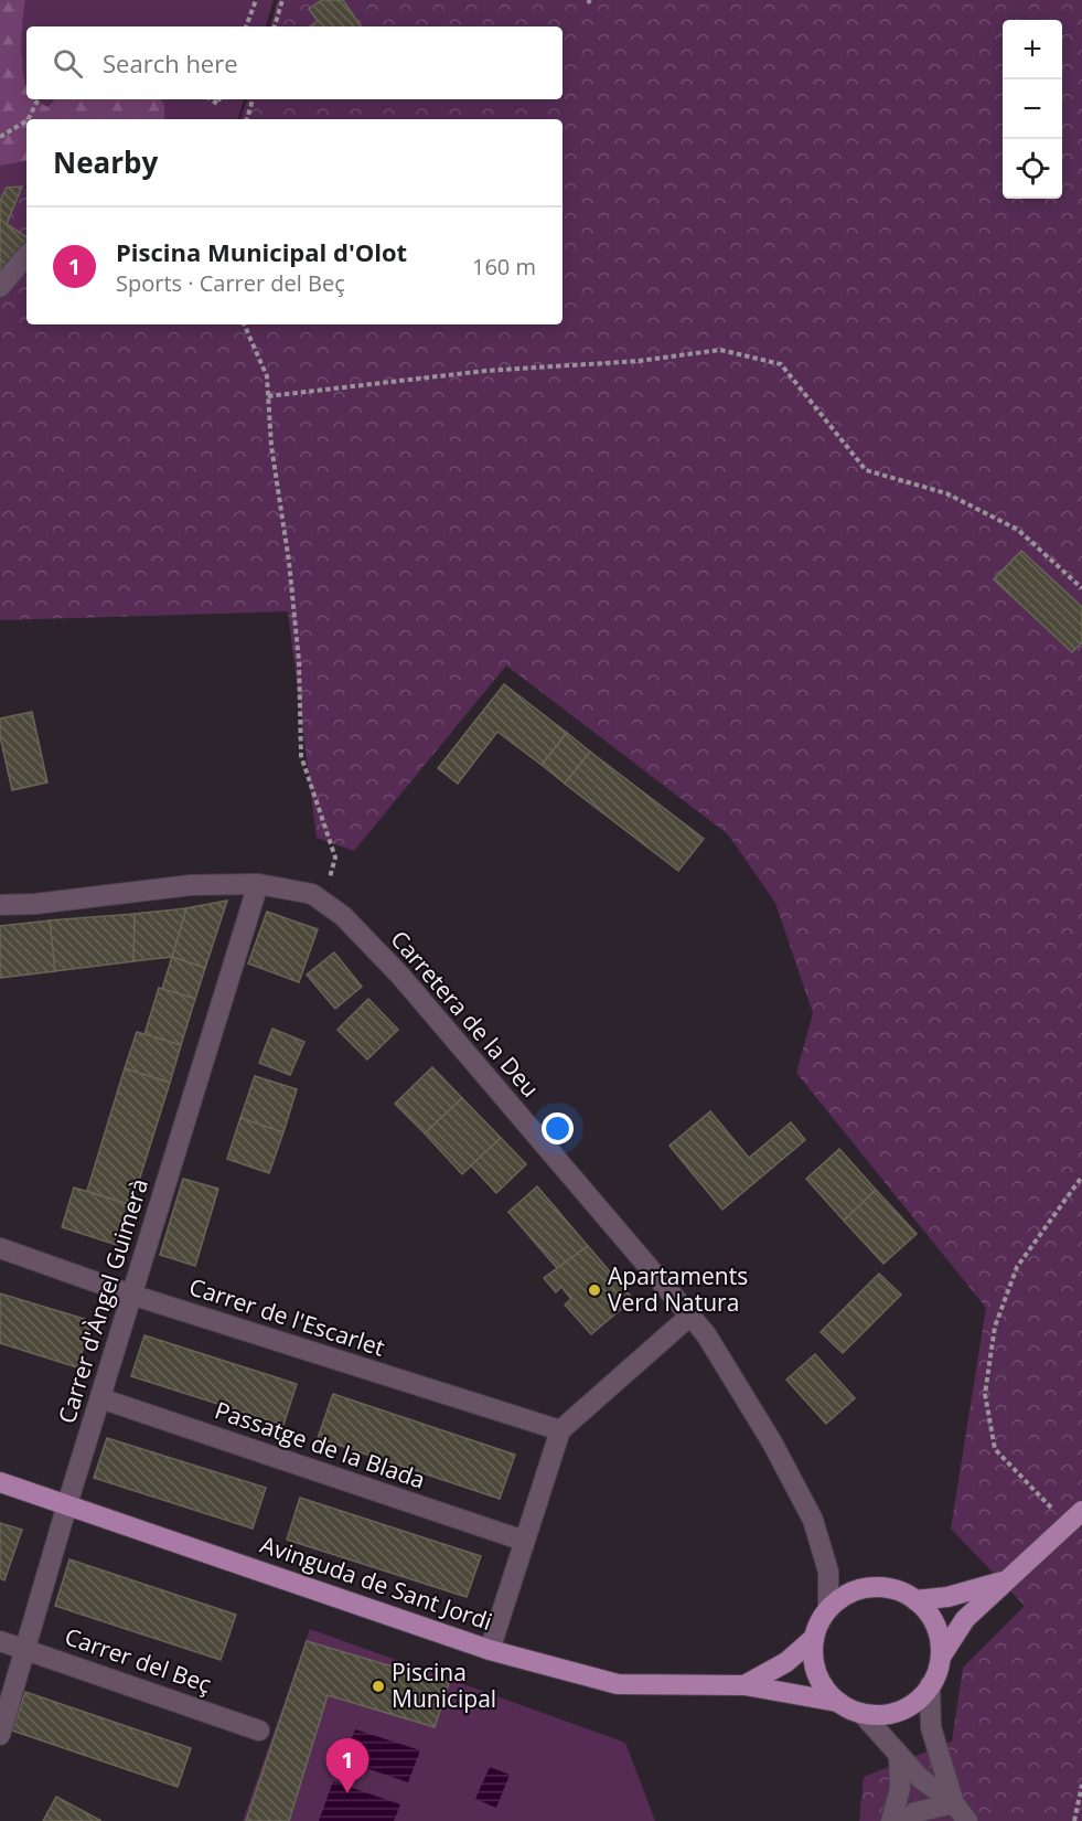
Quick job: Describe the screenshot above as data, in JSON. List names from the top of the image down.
{
  "streets": {
    "main road": ["Avinguda de Sant Jordi"],
    "street": [
      "Carretera de la Deu",
      "Carrer d'Àngel Guimerà",
      "Carrer de l'Escarlet",
      "Passatge de la Blada",
      "Carrer del Beç"
    ]
  },
  "crossings": [
    ["Carretera de la Deu", "Carrer d'Àngel Guimerà"],
    ["Carretera de la Deu", "Avinguda de Sant Jordi"],
    ["Carrer d'Àngel Guimerà", "Carrer de l'Escarlet"],
    ["Carrer d'Àngel Guimerà", "Passatge de la Blada"],
    ["Carrer d'Àngel Guimerà", "Avinguda de Sant Jordi"],
    ["Carrer d'Àngel Guimerà", "Carrer del Beç"]
  ],
  "places": ["Apartaments Verd Natura", "Piscina Municipal"],
  "page": {
    "map_buttons": ["+", "−"],
    "search": "Search here",
    "heading": "Nearby",
    "list": [
      {
        "mark": "1",
        "name": "Piscina Municipal d'Olot",
        "note": "Sports · Carrer del Beç",
        "value": "160 m"
      }
    ],
    "pins": "1"
  }
}
